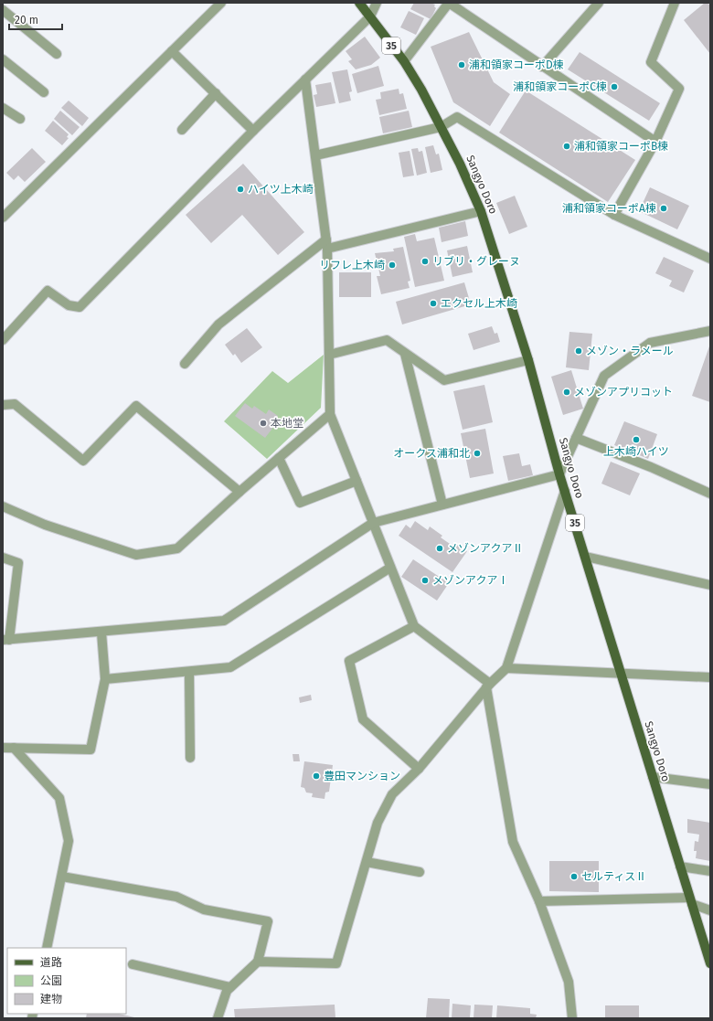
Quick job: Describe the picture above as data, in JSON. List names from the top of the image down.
{
  "streets": {
    "main road": ["35", "Sangyo Doro"]
  },
  "places": [
    "浦和領家コーポD棟",
    "浦和領家コーポC棟",
    "浦和領家コーポB棟",
    "ハイツ上木崎",
    "浦和領家コーポA棟",
    "リブリ・グレーヌ",
    "リフレ上木崎",
    "エクセル上木崎",
    "メゾン・ラメール",
    "メゾンアプリコット",
    "本地堂",
    "上木崎ハイツ",
    "オークス浦和北",
    "メゾンアクアⅡ",
    "メゾンアクアⅠ",
    "豊田マンション",
    "セルティスⅡ"
  ],
  "legend": ["道路", "公園", "建物"],
  "scale_bar": "20 m"
}
